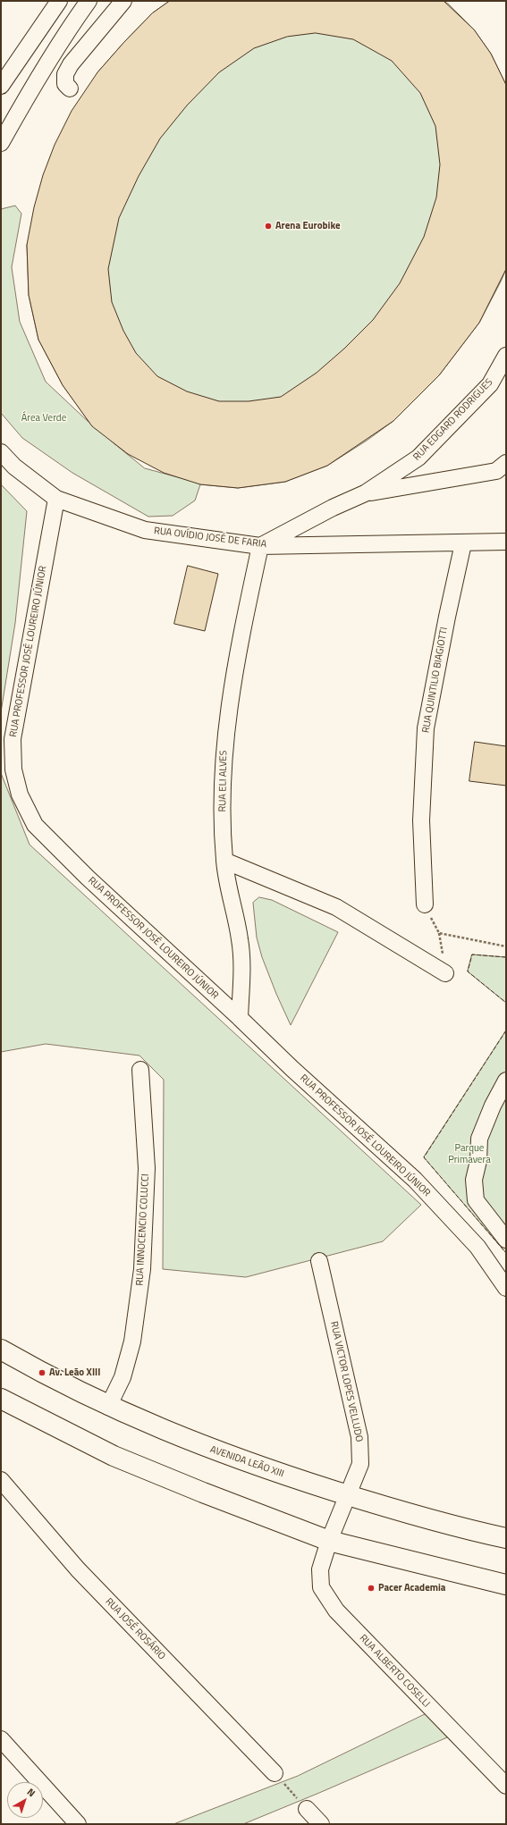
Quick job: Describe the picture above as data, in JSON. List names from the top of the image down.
{
  "streets": {
    "main road": ["AVENIDA LEÃO XIII"],
    "street": [
      "RUA EDGARD RODRIGUES",
      "RUA OVÍDIO JOSÉ DE FARIA",
      "RUA PROFESSOR JOSÉ LOUREIRO JÚNIOR",
      "RUA QUINTILIO BIAGIOTTI",
      "RUA ELI ALVES",
      "RUA INNOCENCIO COLUCCI",
      "RUA VICTOR LOPES VELLUDO",
      "RUA JOSÉ ROSÁRIO",
      "RUA ALBERTO COSELLI"
    ]
  },
  "crossings": [
    ["RUA EDGARD RODRIGUES", "RUA OVÍDIO JOSÉ DE FARIA"],
    ["RUA EDGARD RODRIGUES", "RUA ELI ALVES"],
    ["RUA OVÍDIO JOSÉ DE FARIA", "RUA PROFESSOR JOSÉ LOUREIRO JÚNIOR"],
    ["RUA OVÍDIO JOSÉ DE FARIA", "RUA QUINTILIO BIAGIOTTI"],
    ["RUA OVÍDIO JOSÉ DE FARIA", "RUA ELI ALVES"],
    ["RUA PROFESSOR JOSÉ LOUREIRO JÚNIOR", "RUA ELI ALVES"],
    ["RUA INNOCENCIO COLUCCI", "AVENIDA LEÃO XIII"],
    ["RUA VICTOR LOPES VELLUDO", "AVENIDA LEÃO XIII"],
    ["RUA VICTOR LOPES VELLUDO", "RUA ALBERTO COSELLI"]
  ],
  "parks": ["Área Verde", "Parque Primavera"],
  "places": ["Arena Eurobike", "Av. Leão XIII", "Pacer Academia"],
  "north": "top right"
}
